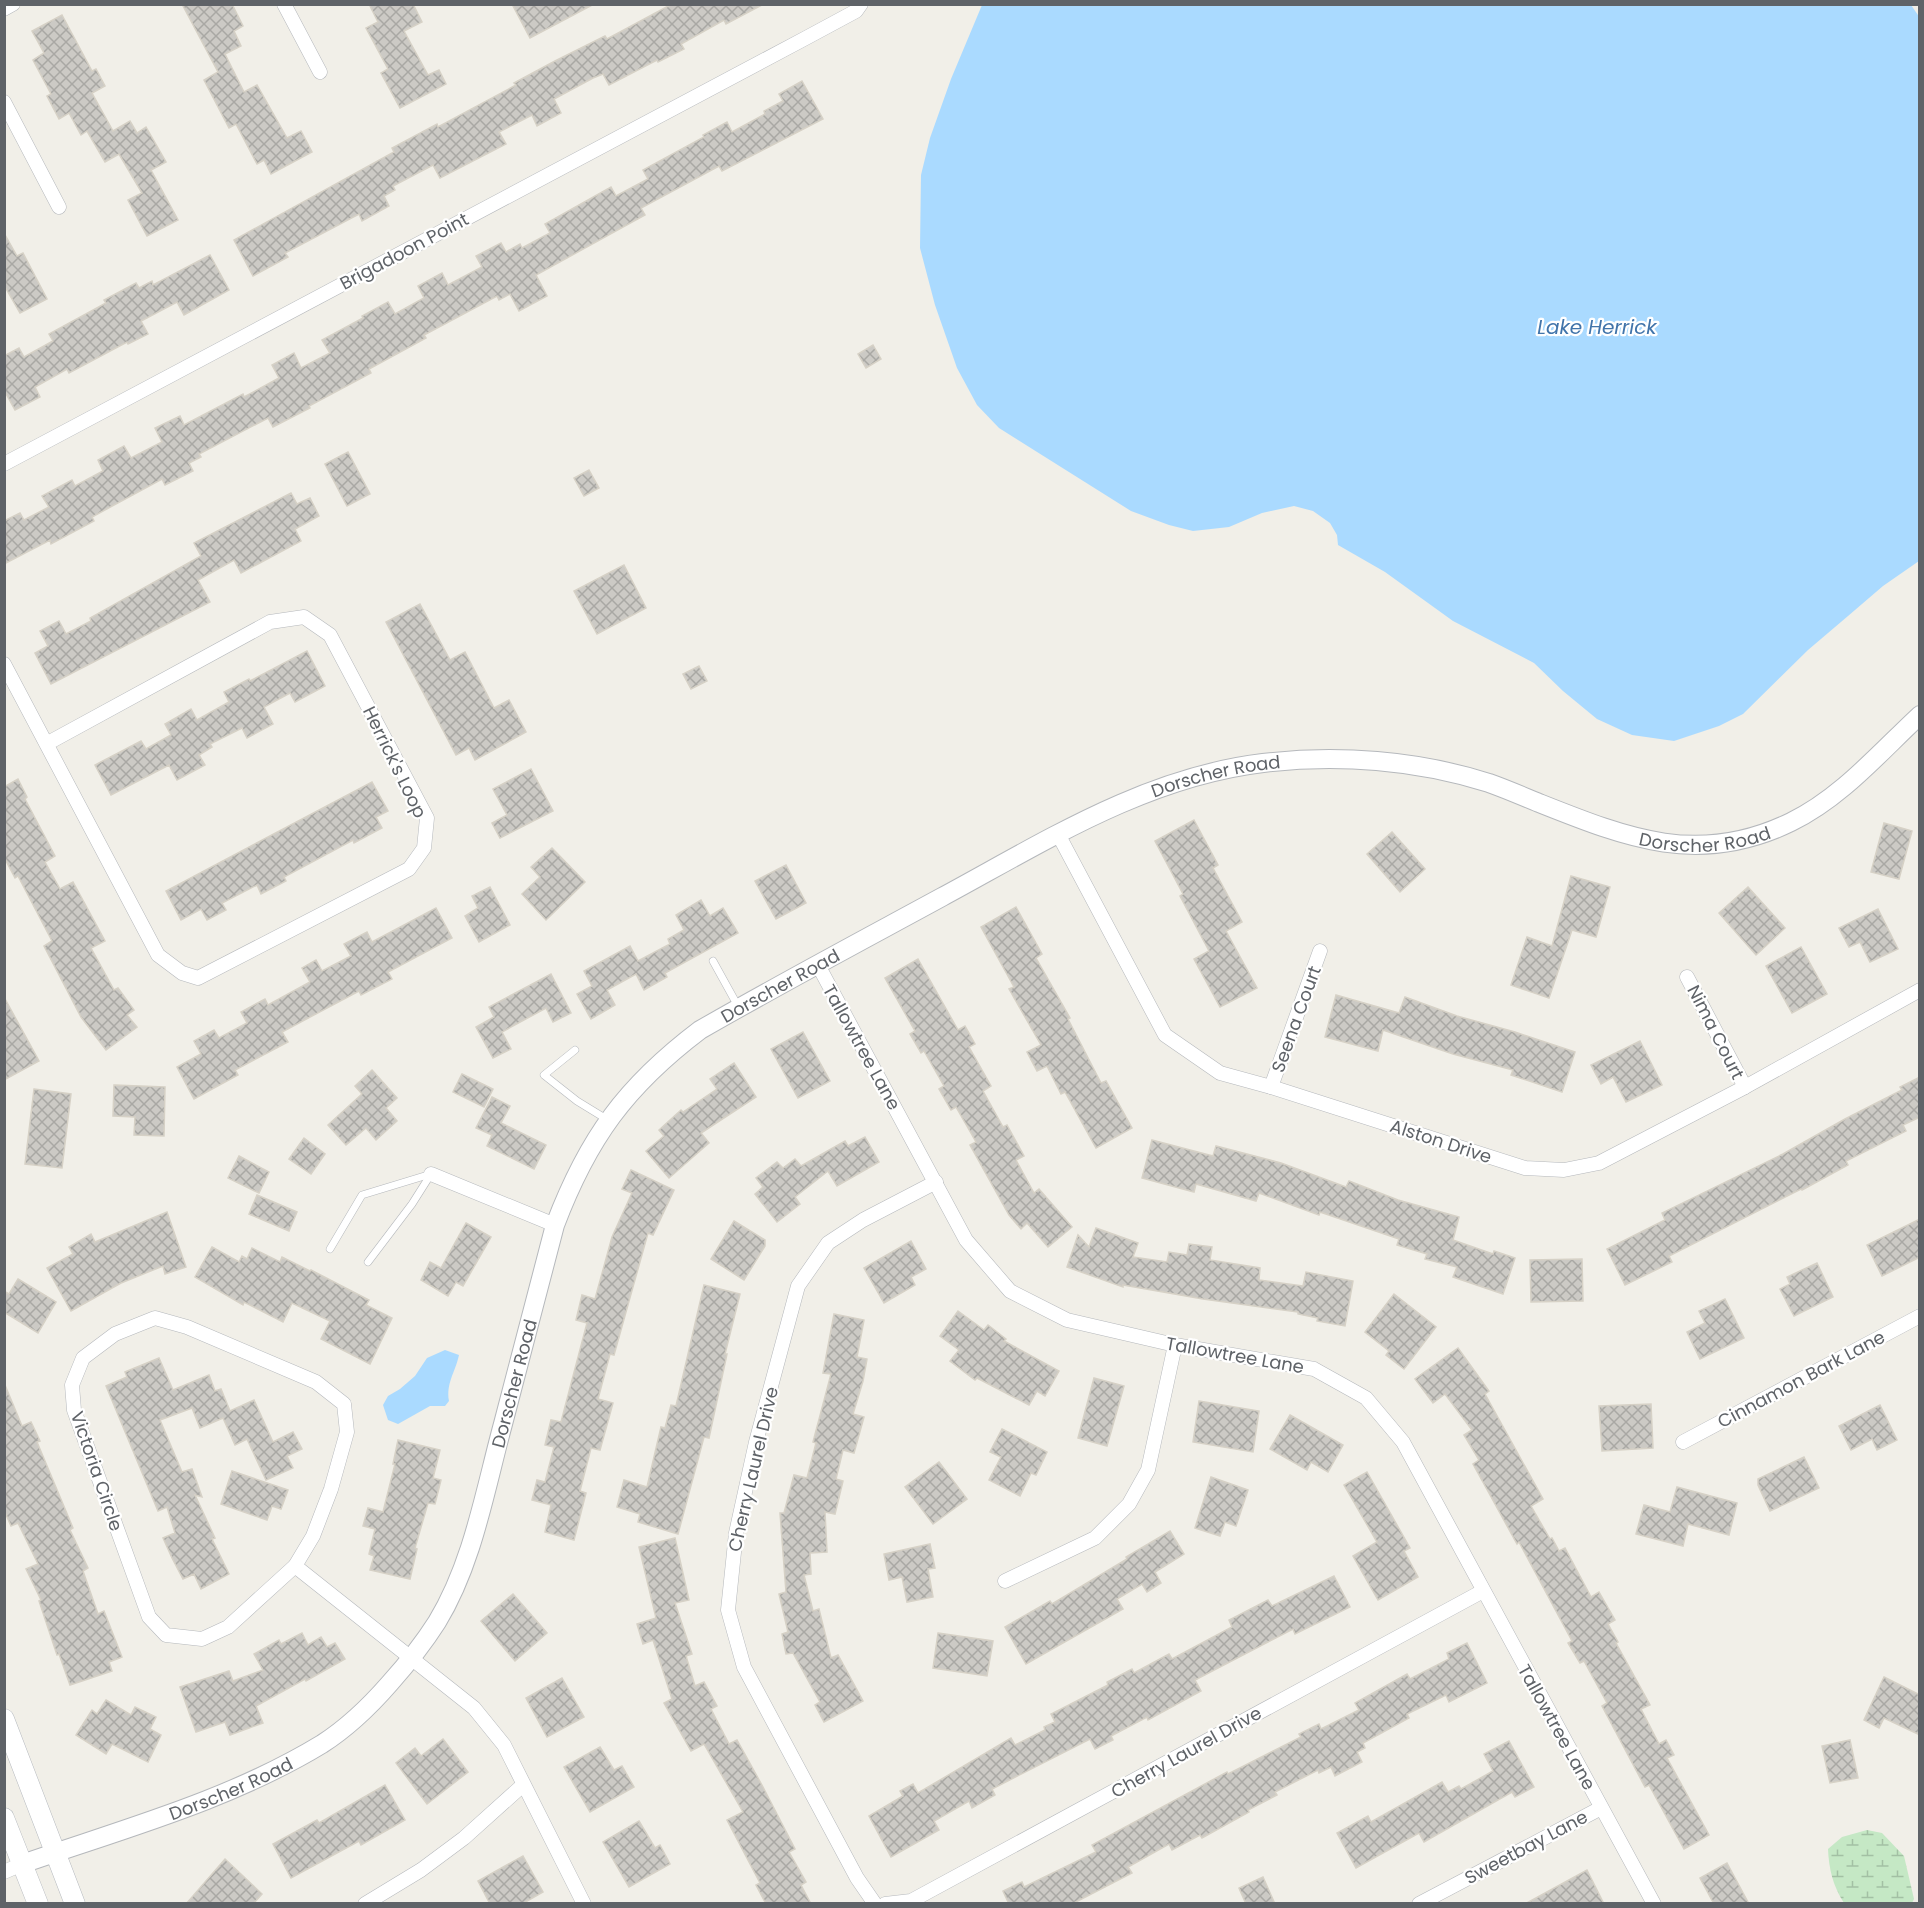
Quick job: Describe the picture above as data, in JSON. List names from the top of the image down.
{
  "streets": {
    "street": [
      "Brigadoon Point",
      "Herrick's Loop",
      "Dorscher Road",
      "Seena Court",
      "Nima Court",
      "Tallowtree Lane",
      "Alston Drive",
      "Cinnamon Bark Lane",
      "Cherry Laurel Drive",
      "Victoria Circle",
      "Sweetbay Lane"
    ]
  },
  "crossings": [
    ["Dorscher Road", "Tallowtree Lane"],
    ["Dorscher Road", "Alston Drive"],
    ["Seena Court", "Alston Drive"],
    ["Nima Court", "Alston Drive"],
    ["Tallowtree Lane", "Cherry Laurel Drive"],
    ["Tallowtree Lane", "Sweetbay Lane"]
  ],
  "water": ["Lake Herrick"]
}
